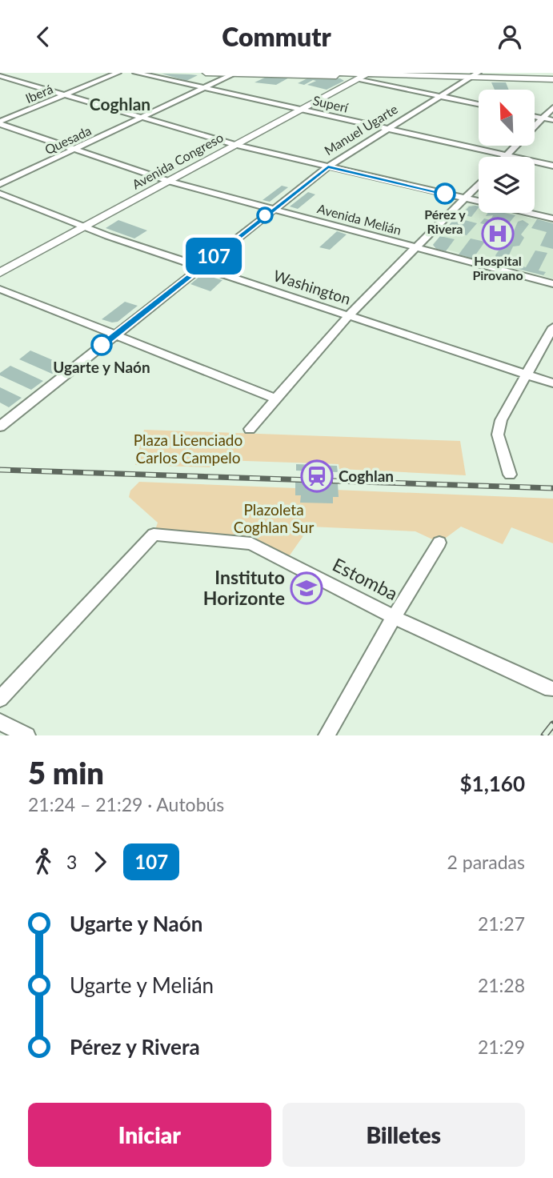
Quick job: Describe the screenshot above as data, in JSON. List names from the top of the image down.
{
  "streets": {
    "main road": ["Avenida Congreso"],
    "street": [
      "Iberá",
      "Superí",
      "Manuel Ugarte",
      "Quesada",
      "Avenida Melián",
      "Washington",
      "Estomba"
    ]
  },
  "crossings": [
    ["Iberá", "Avenida Melián"],
    ["Superí", "Manuel Ugarte"],
    ["Superí", "Quesada"],
    ["Superí", "Avenida Congreso"],
    ["Manuel Ugarte", "Avenida Melián"],
    ["Manuel Ugarte", "Washington"],
    ["Quesada", "Avenida Melián"],
    ["Avenida Congreso", "Avenida Melián"],
    ["Avenida Congreso", "Washington"]
  ],
  "districts": ["Coghlan"],
  "parks": ["Plaza Licenciado Carlos Campelo", "Plazoleta Coghlan Sur"],
  "places": {
    "other": ["Pérez y Rivera", "Ugarte y Naón"],
    "hospital": ["Hospital Pirovano"],
    "station": ["Coghlan"],
    "school or university": ["Instituto Horizonte"]
  },
  "lines": ["bus line 107"],
  "north": "top left",
  "page": {
    "header": "Commutr",
    "on_map": "107",
    "heading": ["5 min", "21:24 – 21:29 · Autobús", "$1,160"],
    "legs": ["3", "107", "2 paradas"],
    "list": [
      {
        "name": "Ugarte y Naón",
        "value": "21:27"
      },
      {
        "name": "Ugarte y Melián",
        "value": "21:28"
      },
      {
        "name": "Pérez y Rivera",
        "value": "21:29"
      }
    ],
    "buttons": ["Iniciar", "Billetes"]
  }
}
